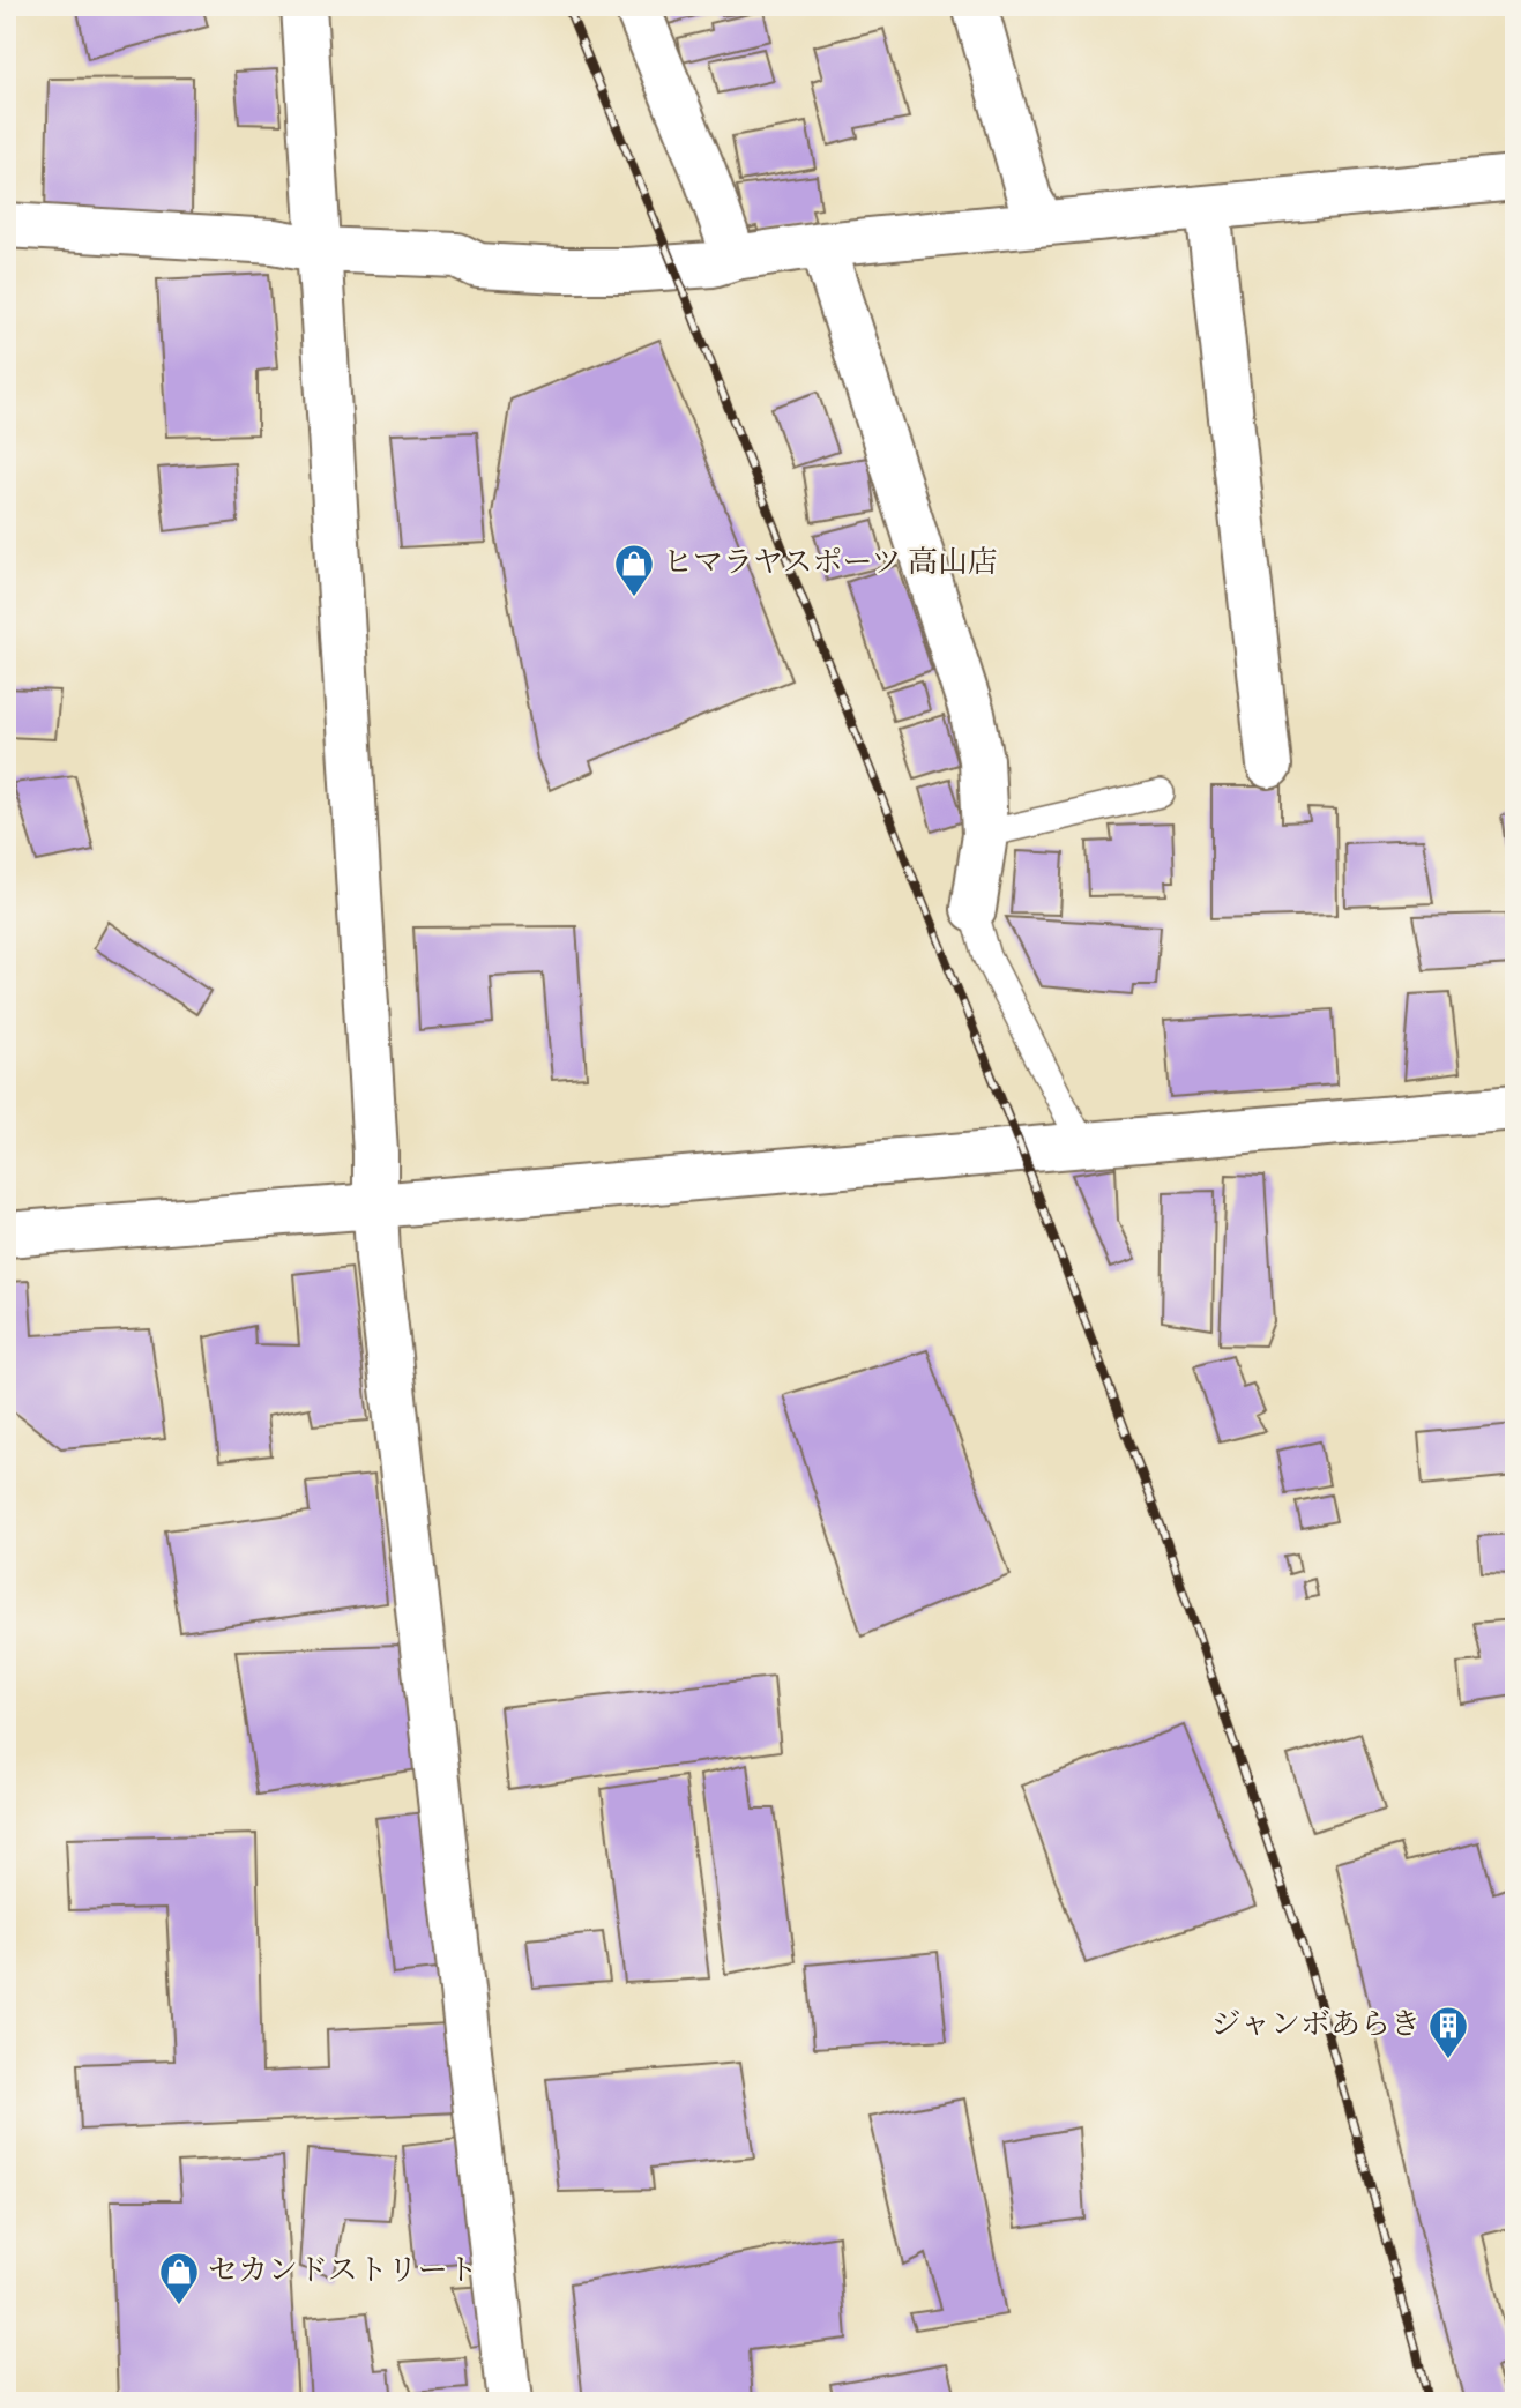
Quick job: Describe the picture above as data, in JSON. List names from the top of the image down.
{
  "places": {
    "shop": ["ヒマラヤスポーツ 高山店", "セカンドストリート"],
    "building": ["ジャンボあらき"]
  }
}
